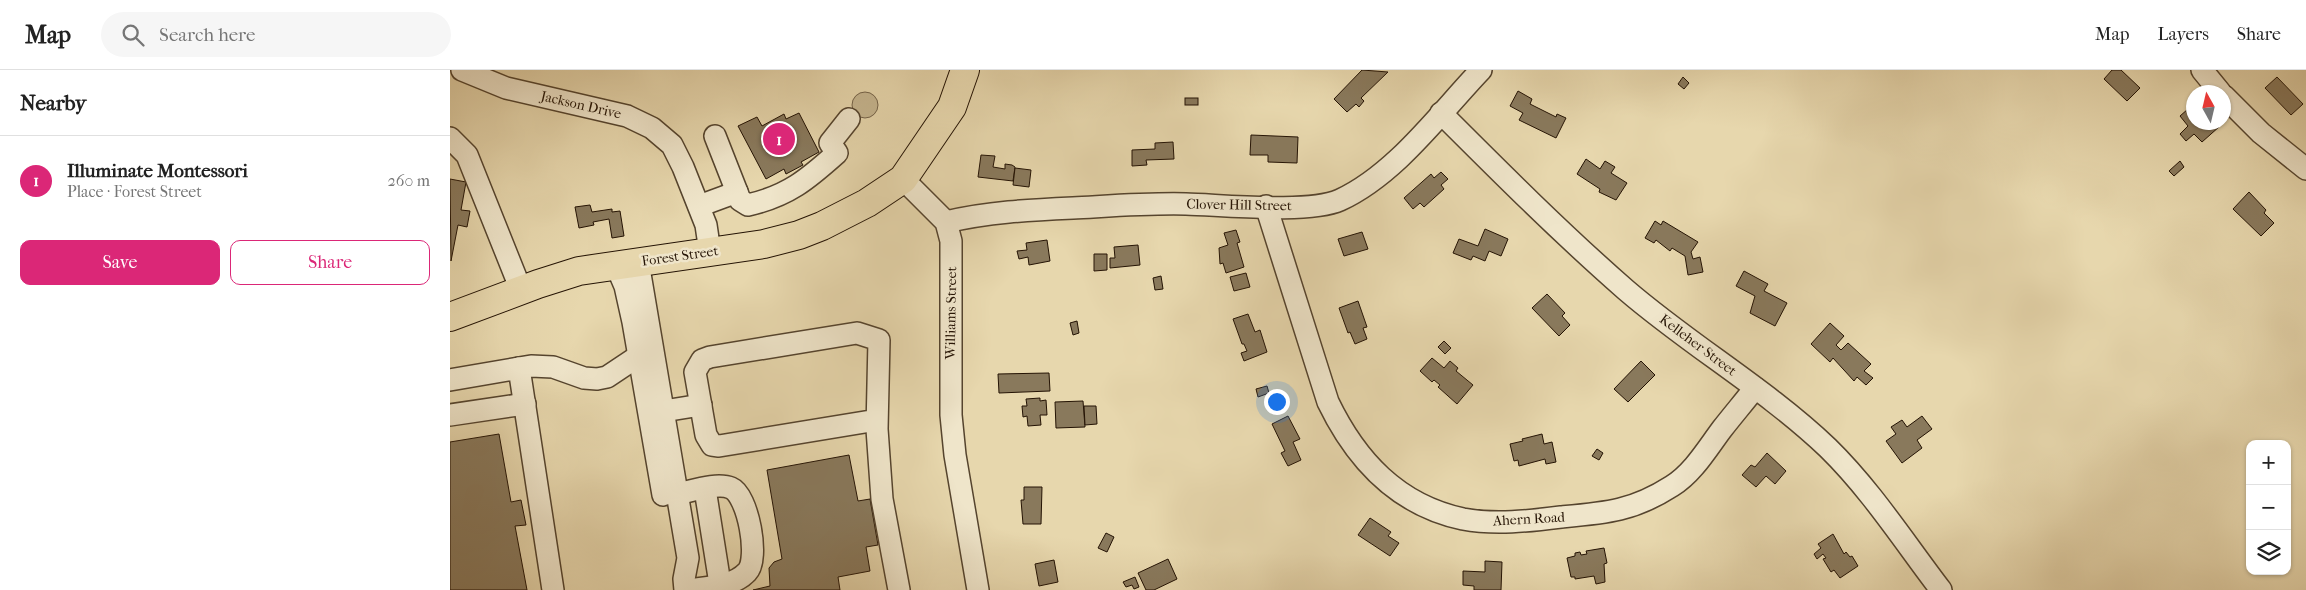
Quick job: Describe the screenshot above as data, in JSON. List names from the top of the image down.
{
  "streets": {
    "main road": ["Forest Street"],
    "street": [
      "Jackson Drive",
      "Clover Hill Street",
      "Williams Street",
      "Kelleher Street",
      "Ahern Road"
    ]
  },
  "crossings": [
    ["Jackson Drive", "Forest Street"],
    ["Clover Hill Street", "Williams Street"],
    ["Clover Hill Street", "Kelleher Street"],
    ["Clover Hill Street", "Ahern Road"],
    ["Kelleher Street", "Ahern Road"]
  ],
  "north": "top",
  "page": {
    "header": "Map",
    "search": "Search here",
    "nav": ["Map", "Layers", "Share"],
    "heading": "Nearby",
    "pins": "1",
    "list": [
      {
        "mark": "1",
        "name": "Illuminate Montessori",
        "note": "Place · Forest Street",
        "value": "260 m"
      }
    ],
    "buttons": ["Save", "Share"],
    "map_buttons": ["+", "−"]
  }
}
